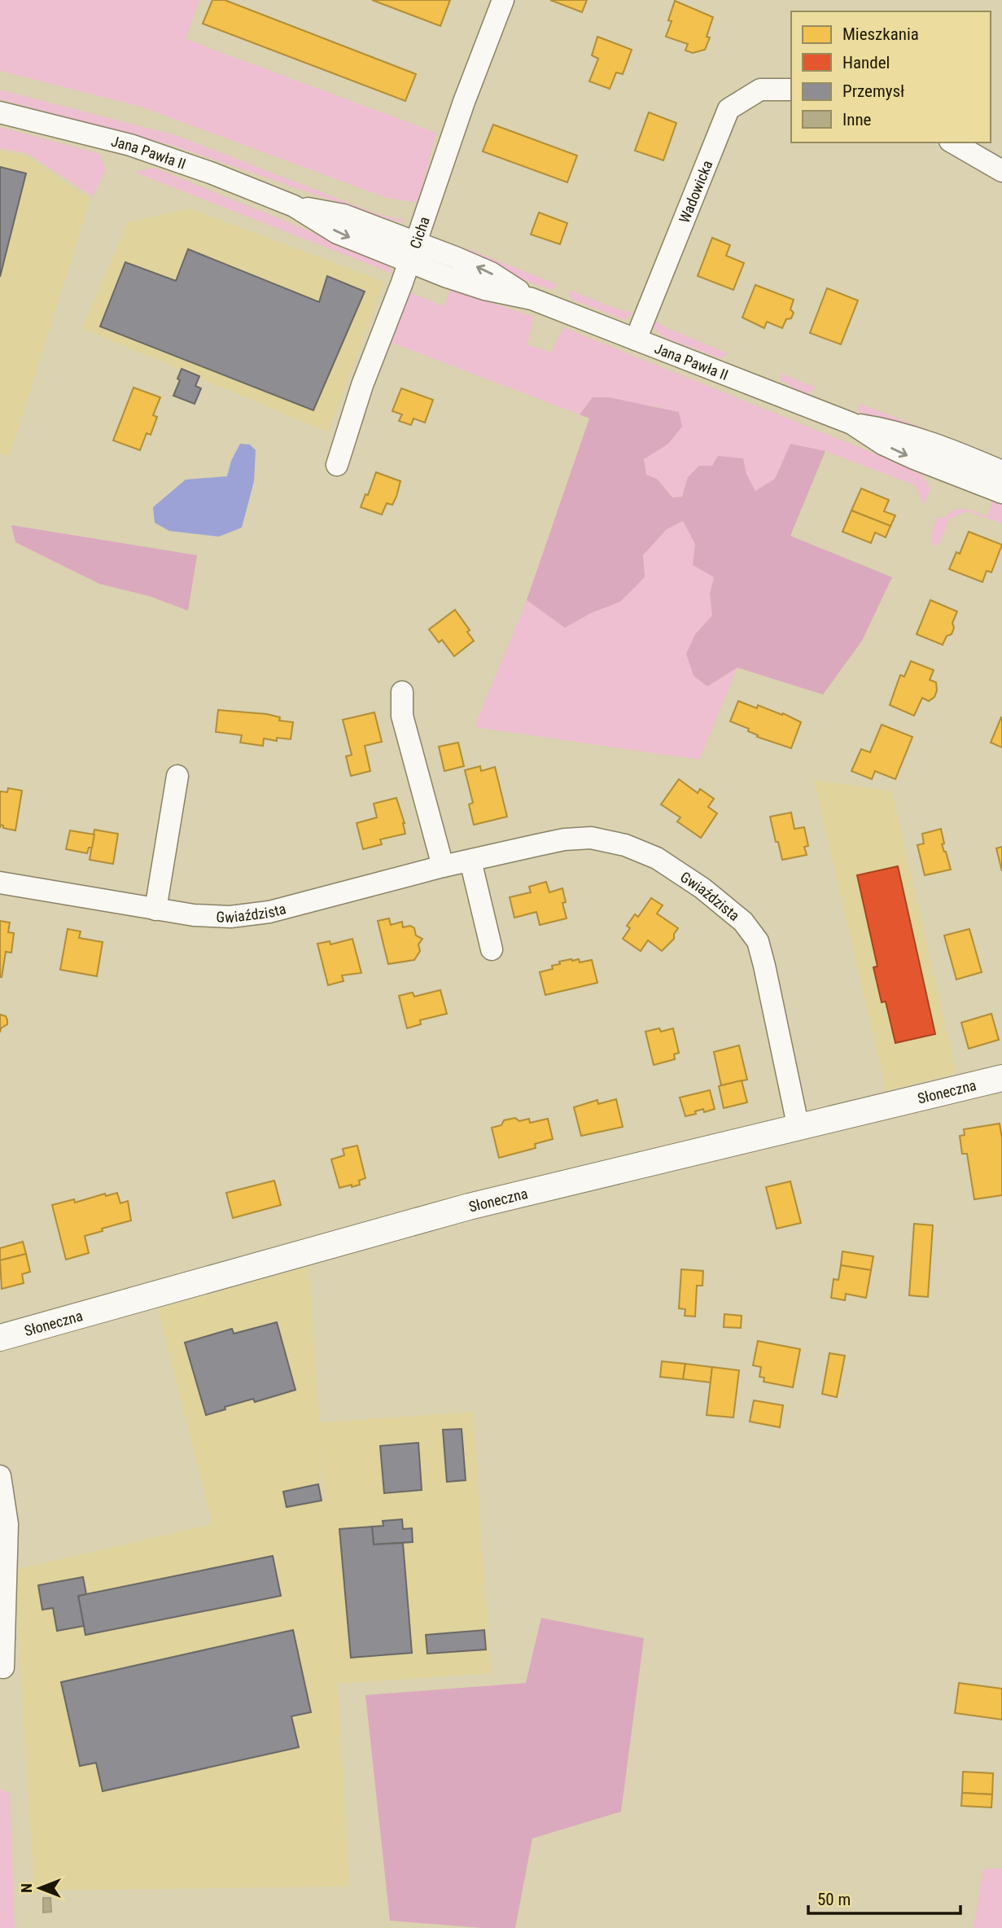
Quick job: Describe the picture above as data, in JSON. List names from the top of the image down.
{
  "streets": {
    "street": [
      "Jana Pawła II",
      "Wadowicka",
      "Cicha",
      "Gwiaździsta",
      "Słoneczna"
    ]
  },
  "crossings": [
    ["Jana Pawła II", "Wadowicka"],
    ["Jana Pawła II", "Cicha"],
    ["Gwiaździsta", "Słoneczna"]
  ],
  "legend": [
    "Mieszkania",
    "Handel",
    "Przemysł",
    "Inne"
  ],
  "scale_bar": "50 m",
  "north": "left"
}
